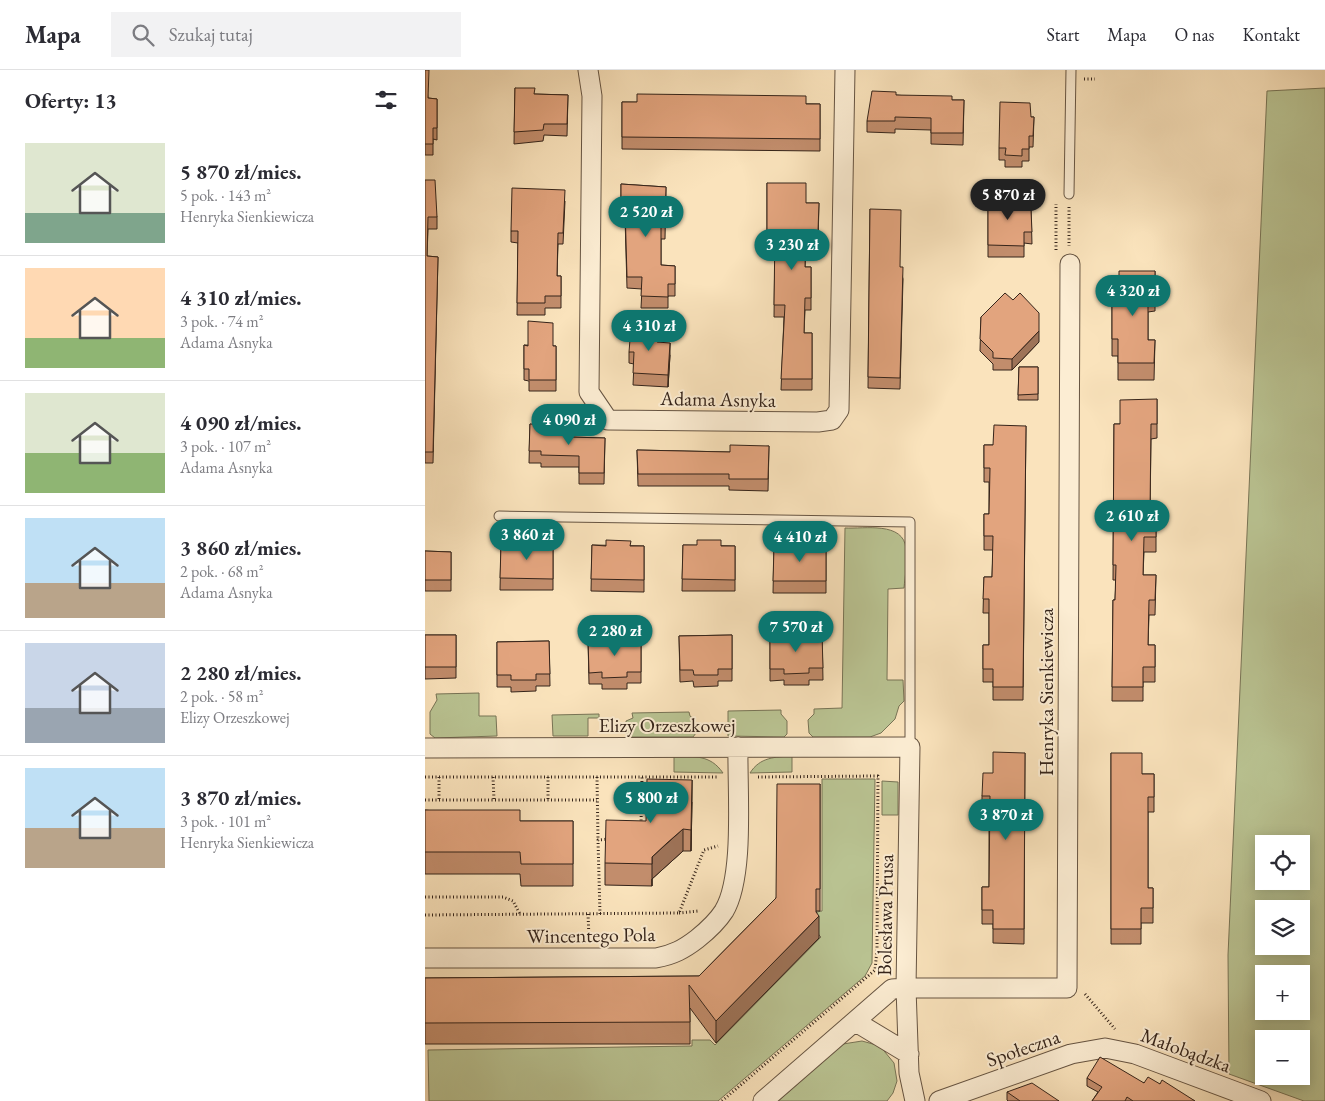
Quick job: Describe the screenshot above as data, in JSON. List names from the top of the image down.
{
  "streets": {
    "street": [
      "Adama Asnyka",
      "Henryka Sienkiewicza",
      "Elizy Orzeszkowej",
      "Bolesława Prusa",
      "Wincentego Pola",
      "Społeczna",
      "Małobądzka"
    ]
  },
  "crossings": [
    ["Elizy Orzeszkowej", "Bolesława Prusa"],
    ["Elizy Orzeszkowej", "Wincentego Pola"],
    ["Społeczna", "Małobądzka"]
  ],
  "page": {
    "header": "Mapa",
    "search": "Szukaj tutaj",
    "nav": [
      "Start",
      "Mapa",
      "O nas",
      "Kontakt"
    ],
    "heading": "Oferty: 13",
    "list": [
      {
        "name": "5 870 zł/mies.",
        "note": "5 pok. · 143 m² · Henryka Sienkiewicza"
      },
      {
        "name": "4 310 zł/mies.",
        "note": "3 pok. · 74 m² · Adama Asnyka"
      },
      {
        "name": "4 090 zł/mies.",
        "note": "3 pok. · 107 m² · Adama Asnyka"
      },
      {
        "name": "3 860 zł/mies.",
        "note": "2 pok. · 68 m² · Adama Asnyka"
      },
      {
        "name": "2 280 zł/mies.",
        "note": "2 pok. · 58 m² · Elizy Orzeszkowej"
      },
      {
        "name": "3 870 zł/mies.",
        "note": "3 pok. · 101 m² · Henryka Sienkiewicza"
      }
    ],
    "price": [
      "5 870 zł",
      "2 520 zł",
      "3 230 zł",
      "4 320 zł",
      "4 310 zł",
      "4 090 zł",
      "2 610 zł",
      "3 860 zł",
      "4 410 zł",
      "7 570 zł",
      "2 280 zł",
      "5 800 zł",
      "3 870 zł"
    ],
    "map_buttons": ["+", "−"]
  }
}
